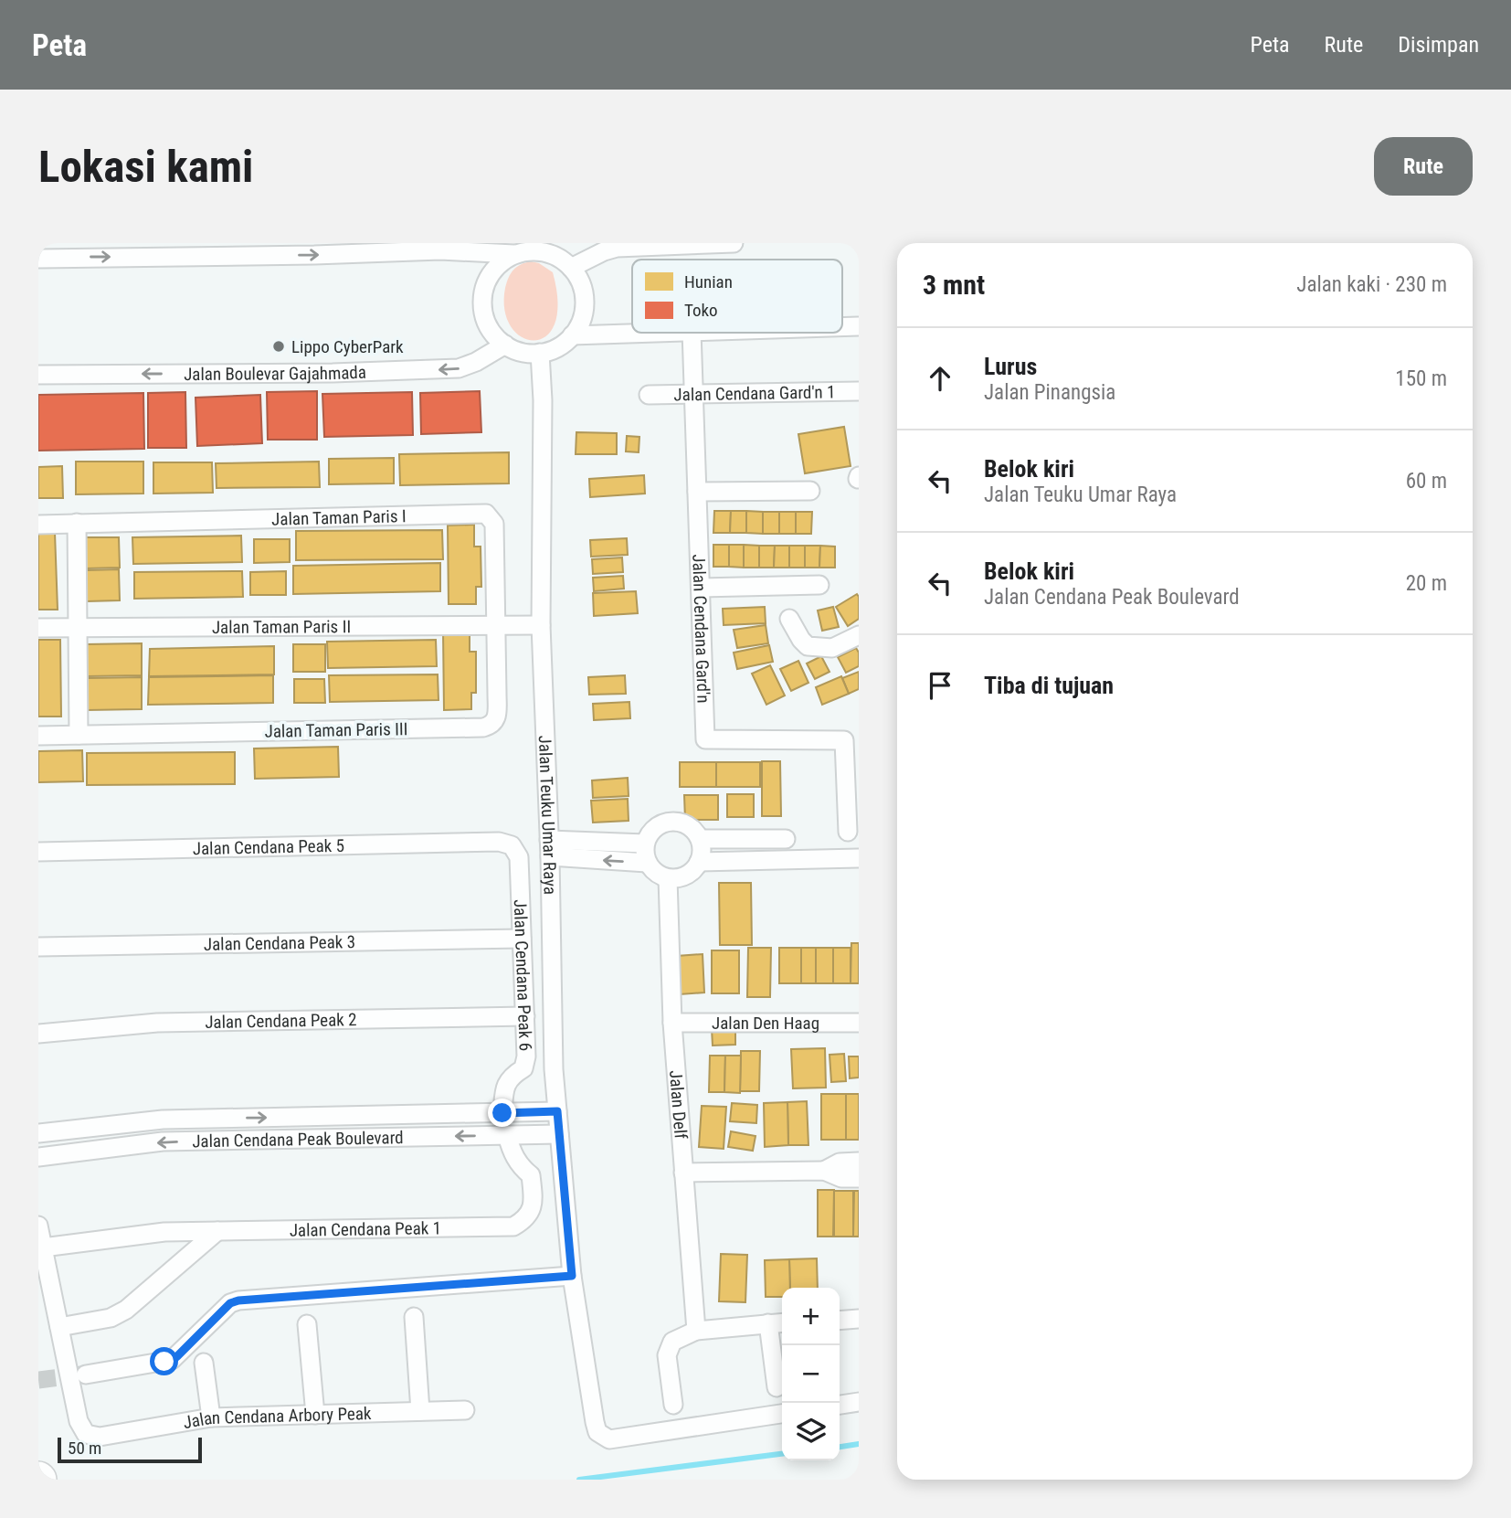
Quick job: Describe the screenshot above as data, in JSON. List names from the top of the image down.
{
  "streets": {
    "street": [
      "Jalan Boulevar Gajahmada",
      "Jalan Cendana Gard'n 1",
      "Jalan Taman Paris I",
      "Jalan Taman Paris II",
      "Jalan Cendana Gard'n",
      "Jalan Taman Paris III",
      "Jalan Teuku Umar Raya",
      "Jalan Cendana Peak 5",
      "Jalan Cendana Peak 3",
      "Jalan Cendana Peak 6",
      "Jalan Cendana Peak 2",
      "Jalan Den Haag",
      "Jalan Delf",
      "Jalan Cendana Peak Boulevard",
      "Jalan Cendana Peak 1",
      "Jalan Cendana Arbory Peak"
    ]
  },
  "crossings": [
    ["Jalan Boulevar Gajahmada", "Jalan Teuku Umar Raya"],
    ["Jalan Cendana Gard'n 1", "Jalan Cendana Gard'n"],
    ["Jalan Taman Paris I", "Jalan Taman Paris II"],
    ["Jalan Taman Paris I", "Jalan Taman Paris III"],
    ["Jalan Taman Paris II", "Jalan Taman Paris III"],
    ["Jalan Taman Paris II", "Jalan Teuku Umar Raya"],
    ["Jalan Teuku Umar Raya", "Jalan Cendana Peak Boulevard"],
    ["Jalan Cendana Peak 5", "Jalan Cendana Peak 6"],
    ["Jalan Cendana Peak 3", "Jalan Cendana Peak 6"],
    ["Jalan Cendana Peak 6", "Jalan Cendana Peak 2"],
    ["Jalan Cendana Peak 6", "Jalan Cendana Peak Boulevard"],
    ["Jalan Den Haag", "Jalan Delf"],
    ["Jalan Cendana Peak Boulevard", "Jalan Cendana Peak 1"]
  ],
  "places": ["Lippo CyberPark"],
  "legend": ["Hunian", "Toko"],
  "scale_bar": "50 m",
  "page": {
    "header": "Peta",
    "nav": ["Peta", "Rute", "Disimpan"],
    "buttons": "Rute",
    "title": "Lokasi kami",
    "heading": ["3 mnt", "Jalan kaki · 230 m"],
    "list": [
      ["Lurus", "Jalan Pinangsia", "150 m"],
      ["Belok kiri", "Jalan Teuku Umar Raya", "60 m"],
      ["Belok kiri", "Jalan Cendana Peak Boulevard", "20 m"],
      "Tiba di tujuan"
    ],
    "map_buttons": ["+", "−"],
    "scale": "50 m"
  }
}
